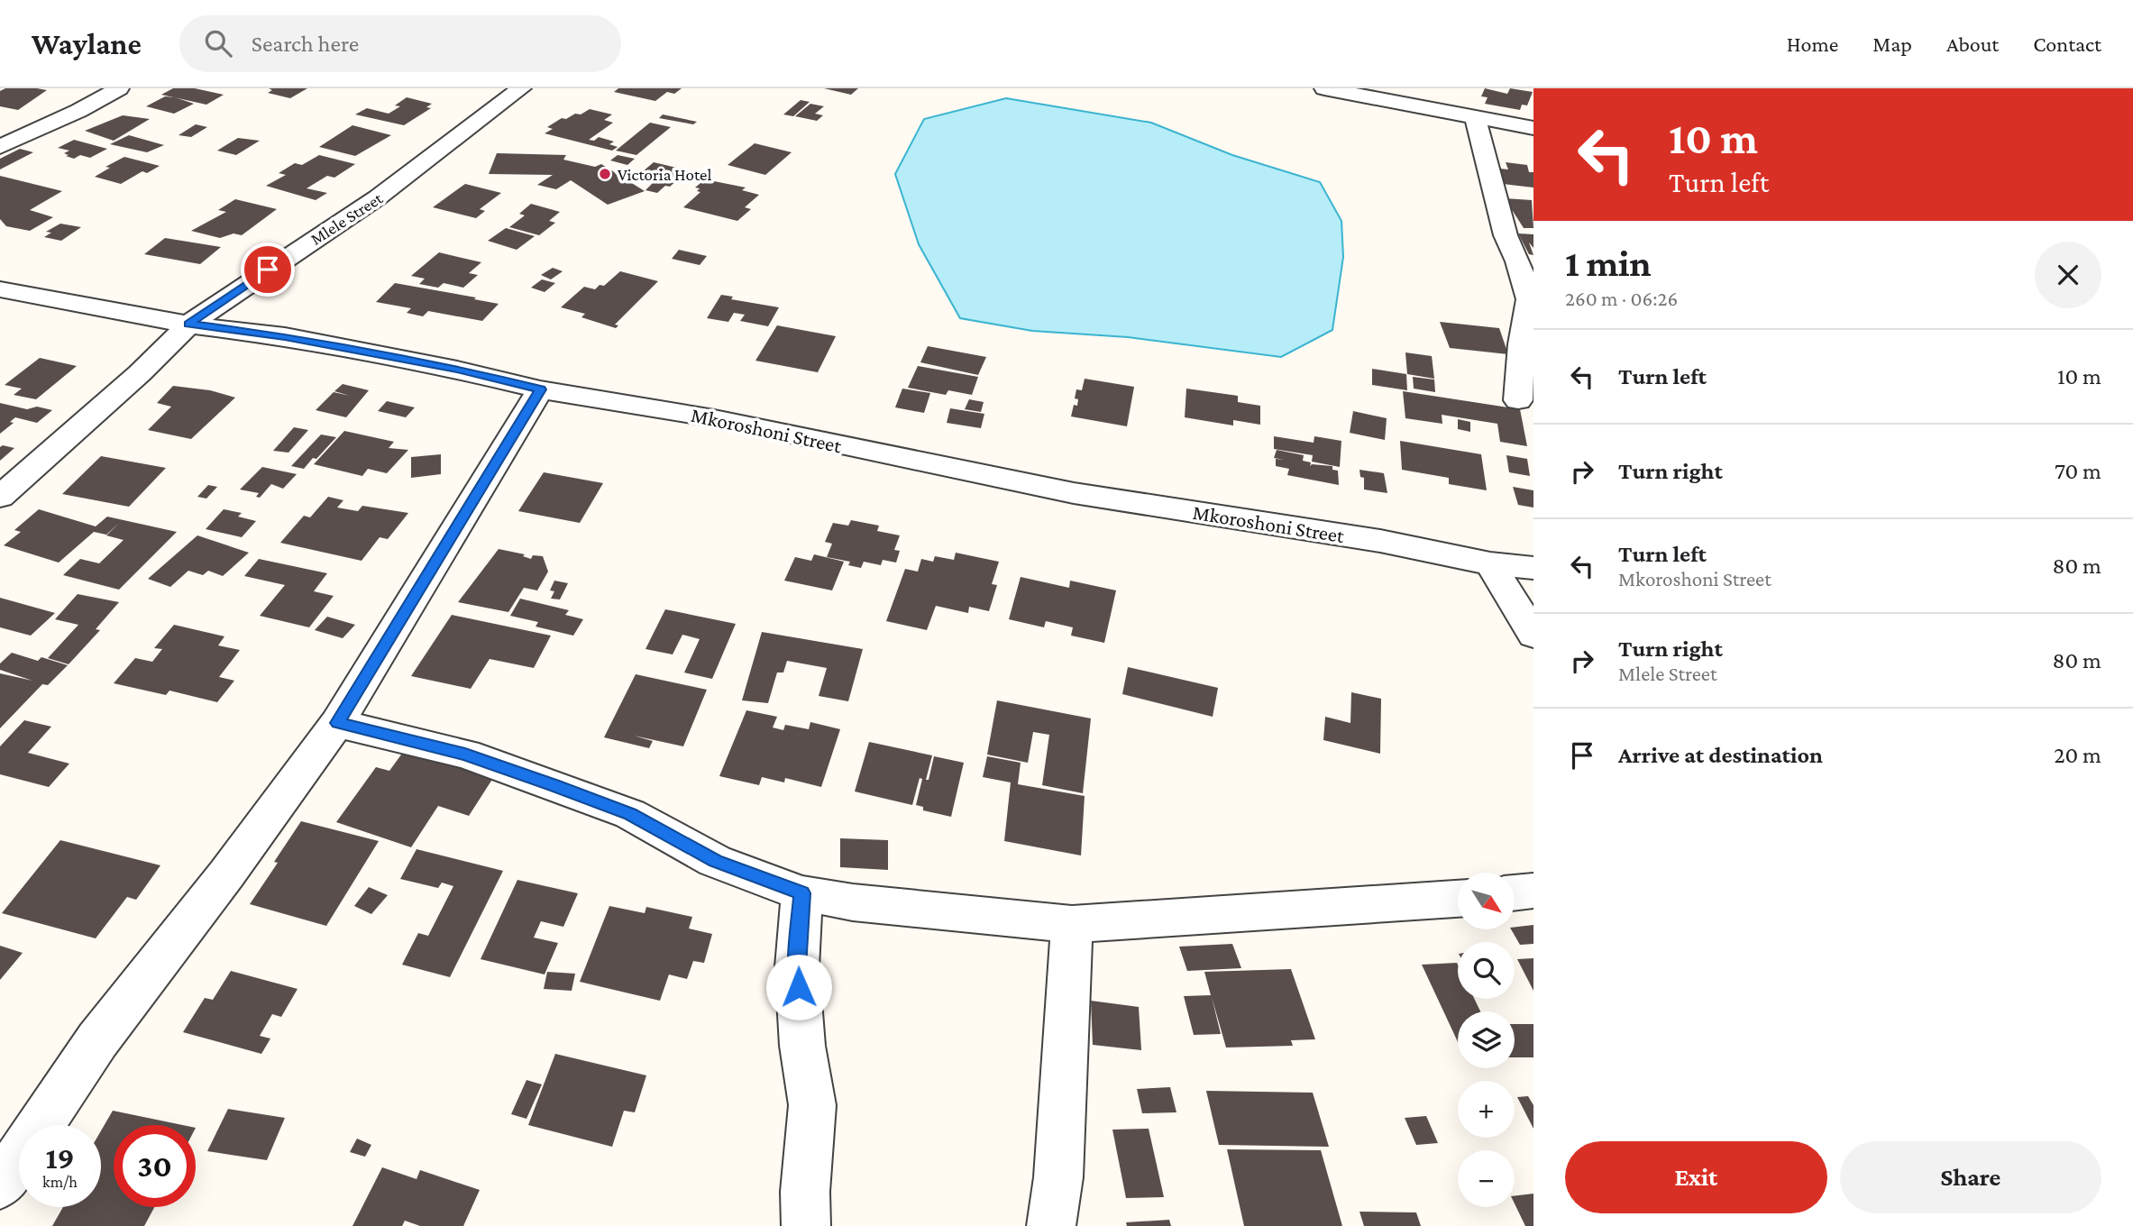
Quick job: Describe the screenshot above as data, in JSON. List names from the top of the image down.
{
  "streets": {
    "street": ["Mlele Street", "Mkoroshoni Street"]
  },
  "crossings": [
    ["Mlele Street", "Mkoroshoni Street"]
  ],
  "places": ["Victoria Hotel"],
  "north": "bottom right",
  "page": {
    "header": "Waylane",
    "search": "Search here",
    "nav": [
      "Home",
      "Map",
      "About",
      "Contact"
    ],
    "turn": ["10 m", "Turn left"],
    "heading": ["1 min", "260 m · 06:26"],
    "list": [
      {
        "name": "Turn left",
        "value": "10 m"
      },
      {
        "name": "Turn right",
        "value": "70 m"
      },
      {
        "name": "Turn left",
        "note": "Mkoroshoni Street",
        "value": "80 m"
      },
      {
        "name": "Turn right",
        "note": "Mlele Street",
        "value": "80 m"
      },
      {
        "name": "Arrive at destination",
        "value": "20 m"
      }
    ],
    "map_buttons": ["+", "−"],
    "speed": "19 km/h",
    "limit": "30",
    "buttons": ["Exit", "Share"]
  }
}
